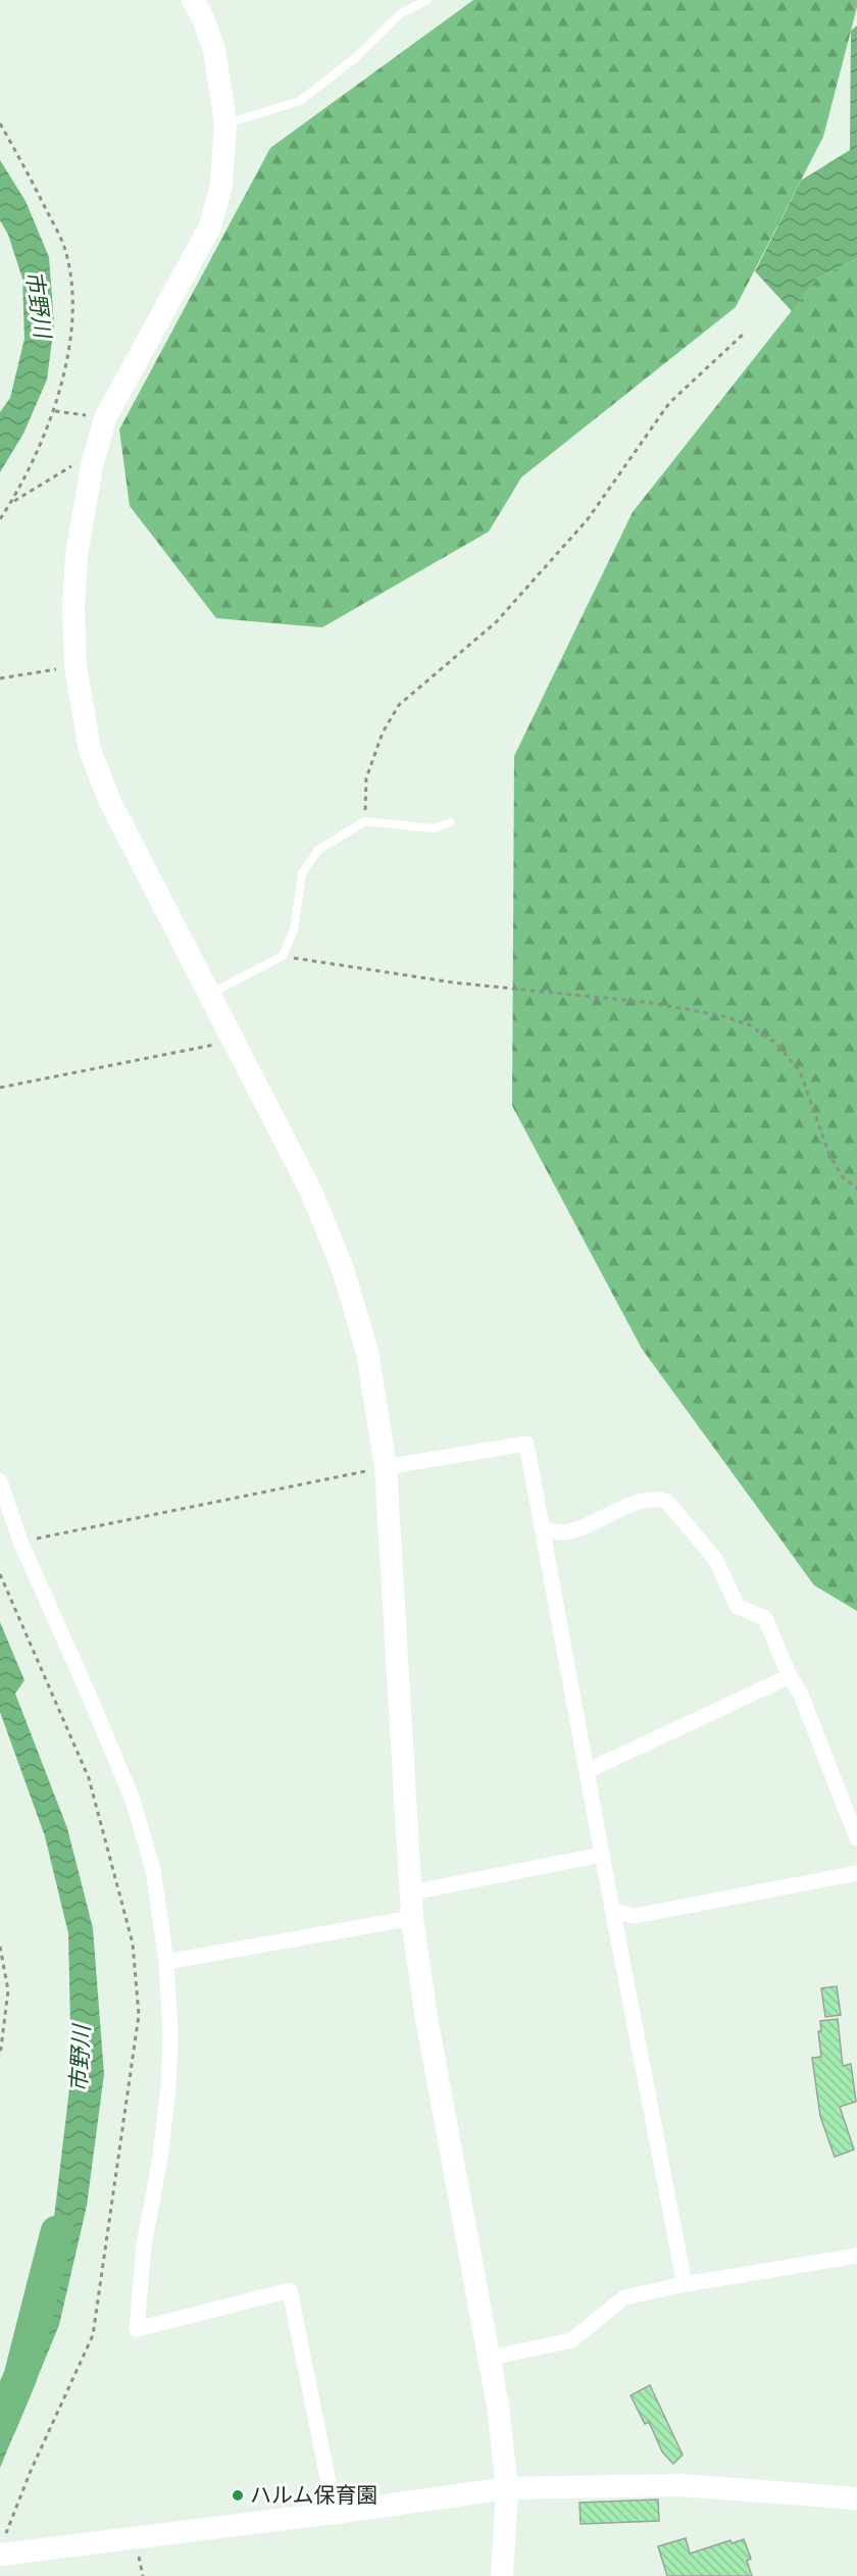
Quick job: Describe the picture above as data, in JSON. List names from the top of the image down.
{
  "water": ["市野川"],
  "places": ["ハルム保育園"]
}
